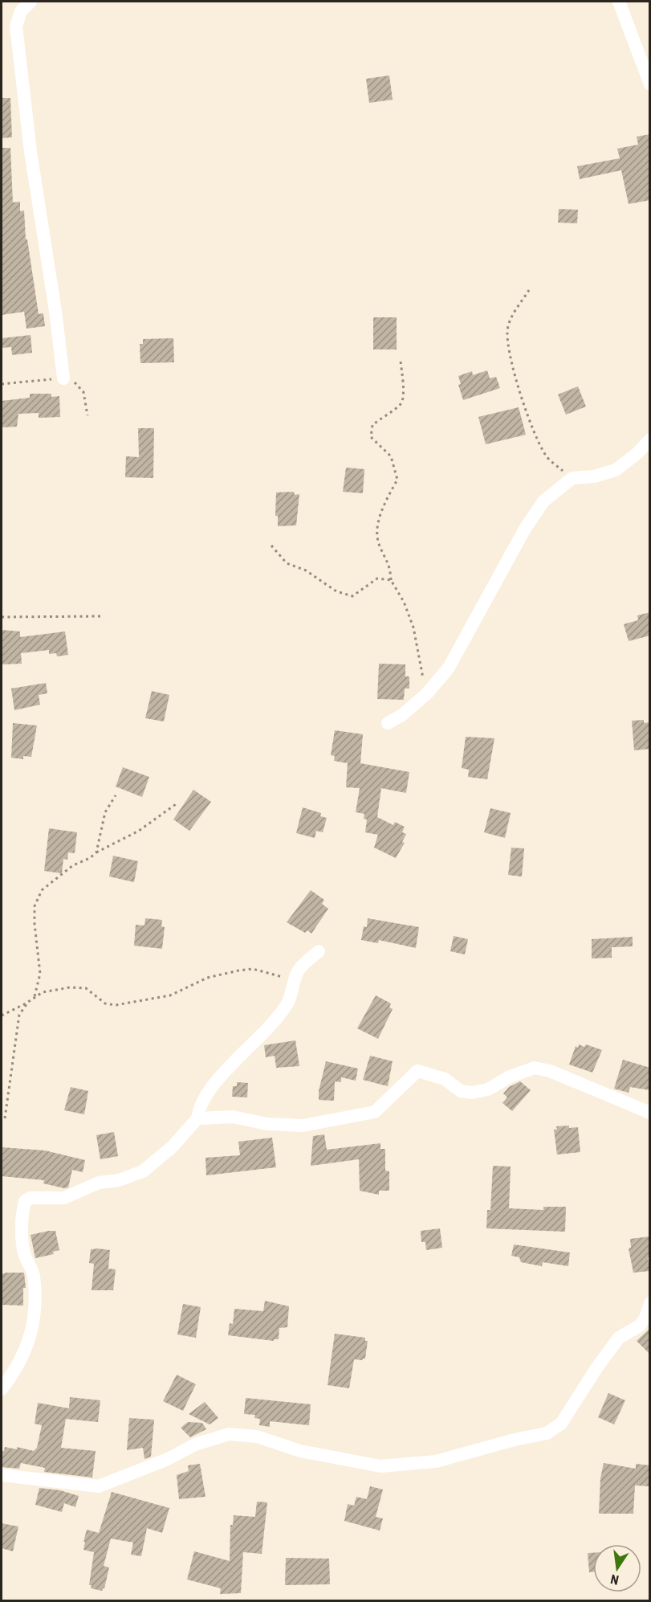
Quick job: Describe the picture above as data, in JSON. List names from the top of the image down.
{
  "north": "bottom"
}
